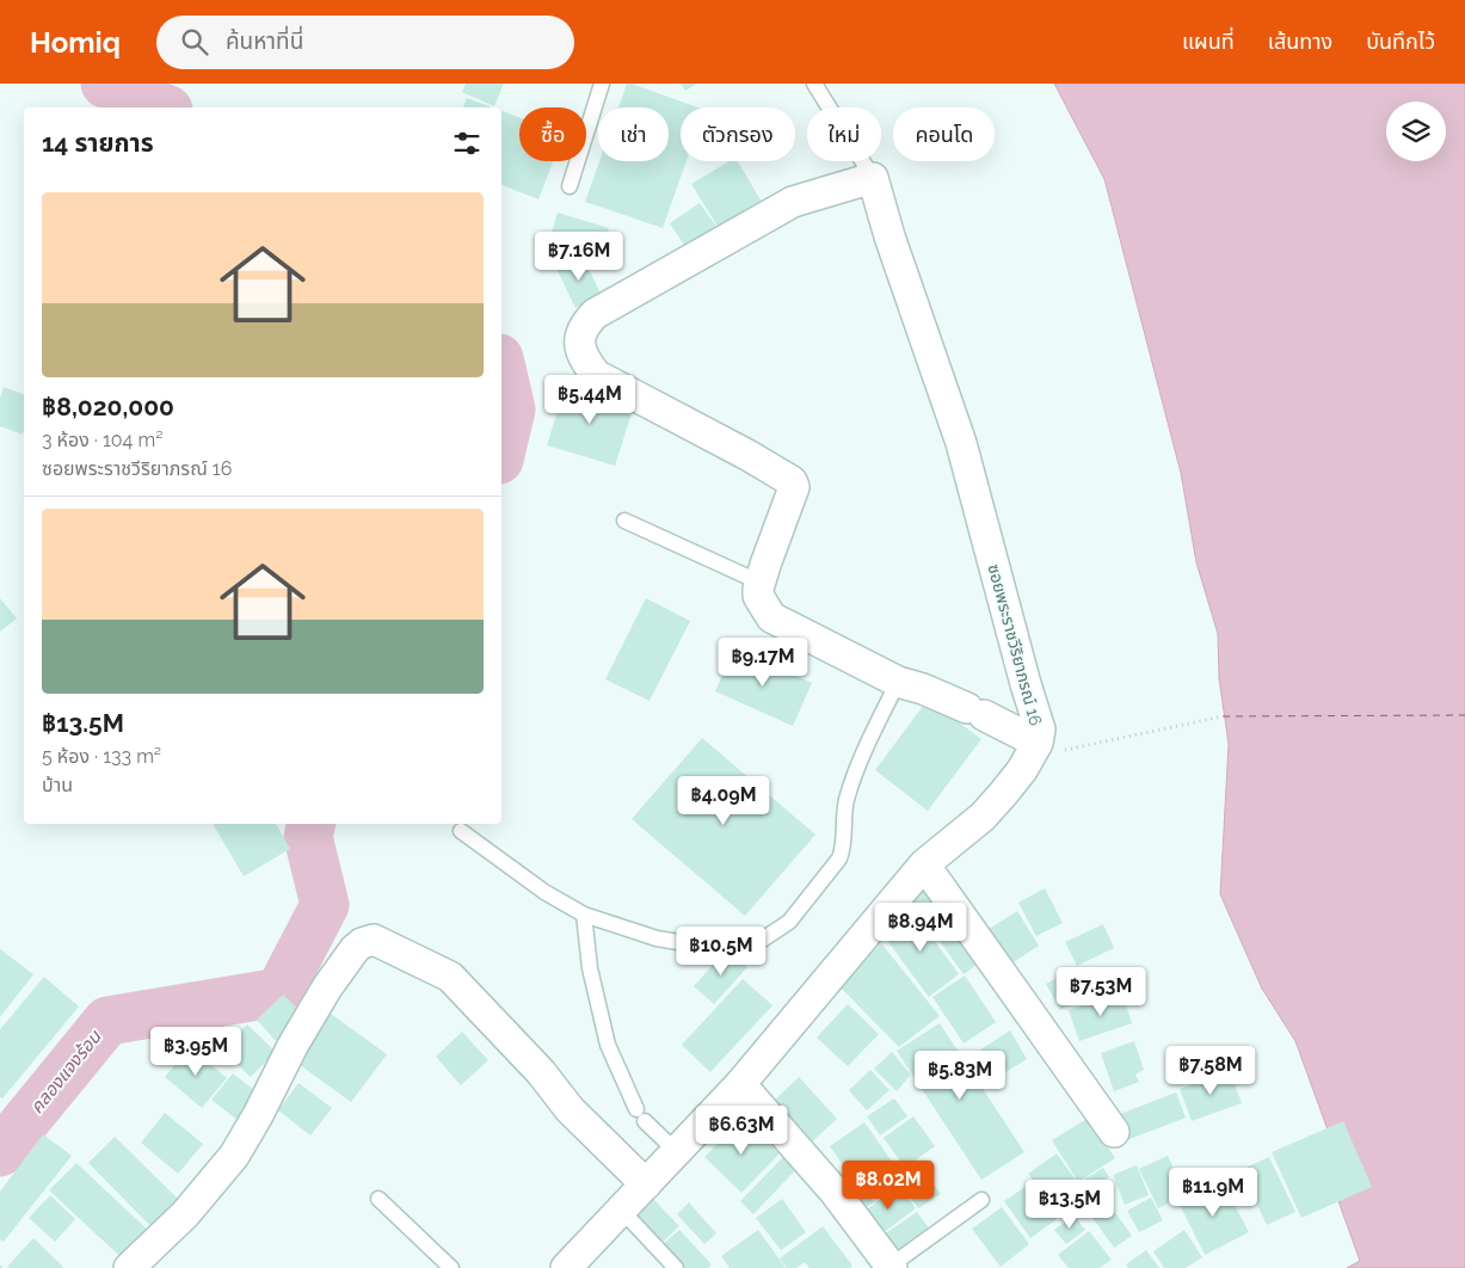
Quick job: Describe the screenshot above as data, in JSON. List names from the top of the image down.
{
  "streets": {
    "street": ["ซอยพระราชวีริยาภรณ์ 16"]
  },
  "water": ["คลองแจงร้อน"],
  "page": {
    "header": "Homiq",
    "search": "ค้นหาที่นี่",
    "nav": ["แผนที่", "เส้นทาง", "บันทึกไว้"],
    "chip": [
      "ซื้อ",
      "เช่า",
      "ตัวกรอง",
      "ใหม่",
      "คอนโด"
    ],
    "heading": "14 รายการ",
    "list": [
      {
        "name": "฿8,020,000",
        "note": "3 ห้อง · 104 m² · ซอยพระราชวีริยาภรณ์ 16"
      },
      {
        "name": "฿13.5M",
        "note": "5 ห้อง · 133 m² · บ้าน"
      }
    ],
    "price": [
      "฿7.16M",
      "฿5.44M",
      "฿9.17M",
      "฿4.09M",
      "฿8.94M",
      "฿10.5M",
      "฿7.53M",
      "฿3.95M",
      "฿7.58M",
      "฿5.83M",
      "฿6.63M",
      "฿8.02M",
      "฿11.9M",
      "฿13.5M"
    ]
  }
}
